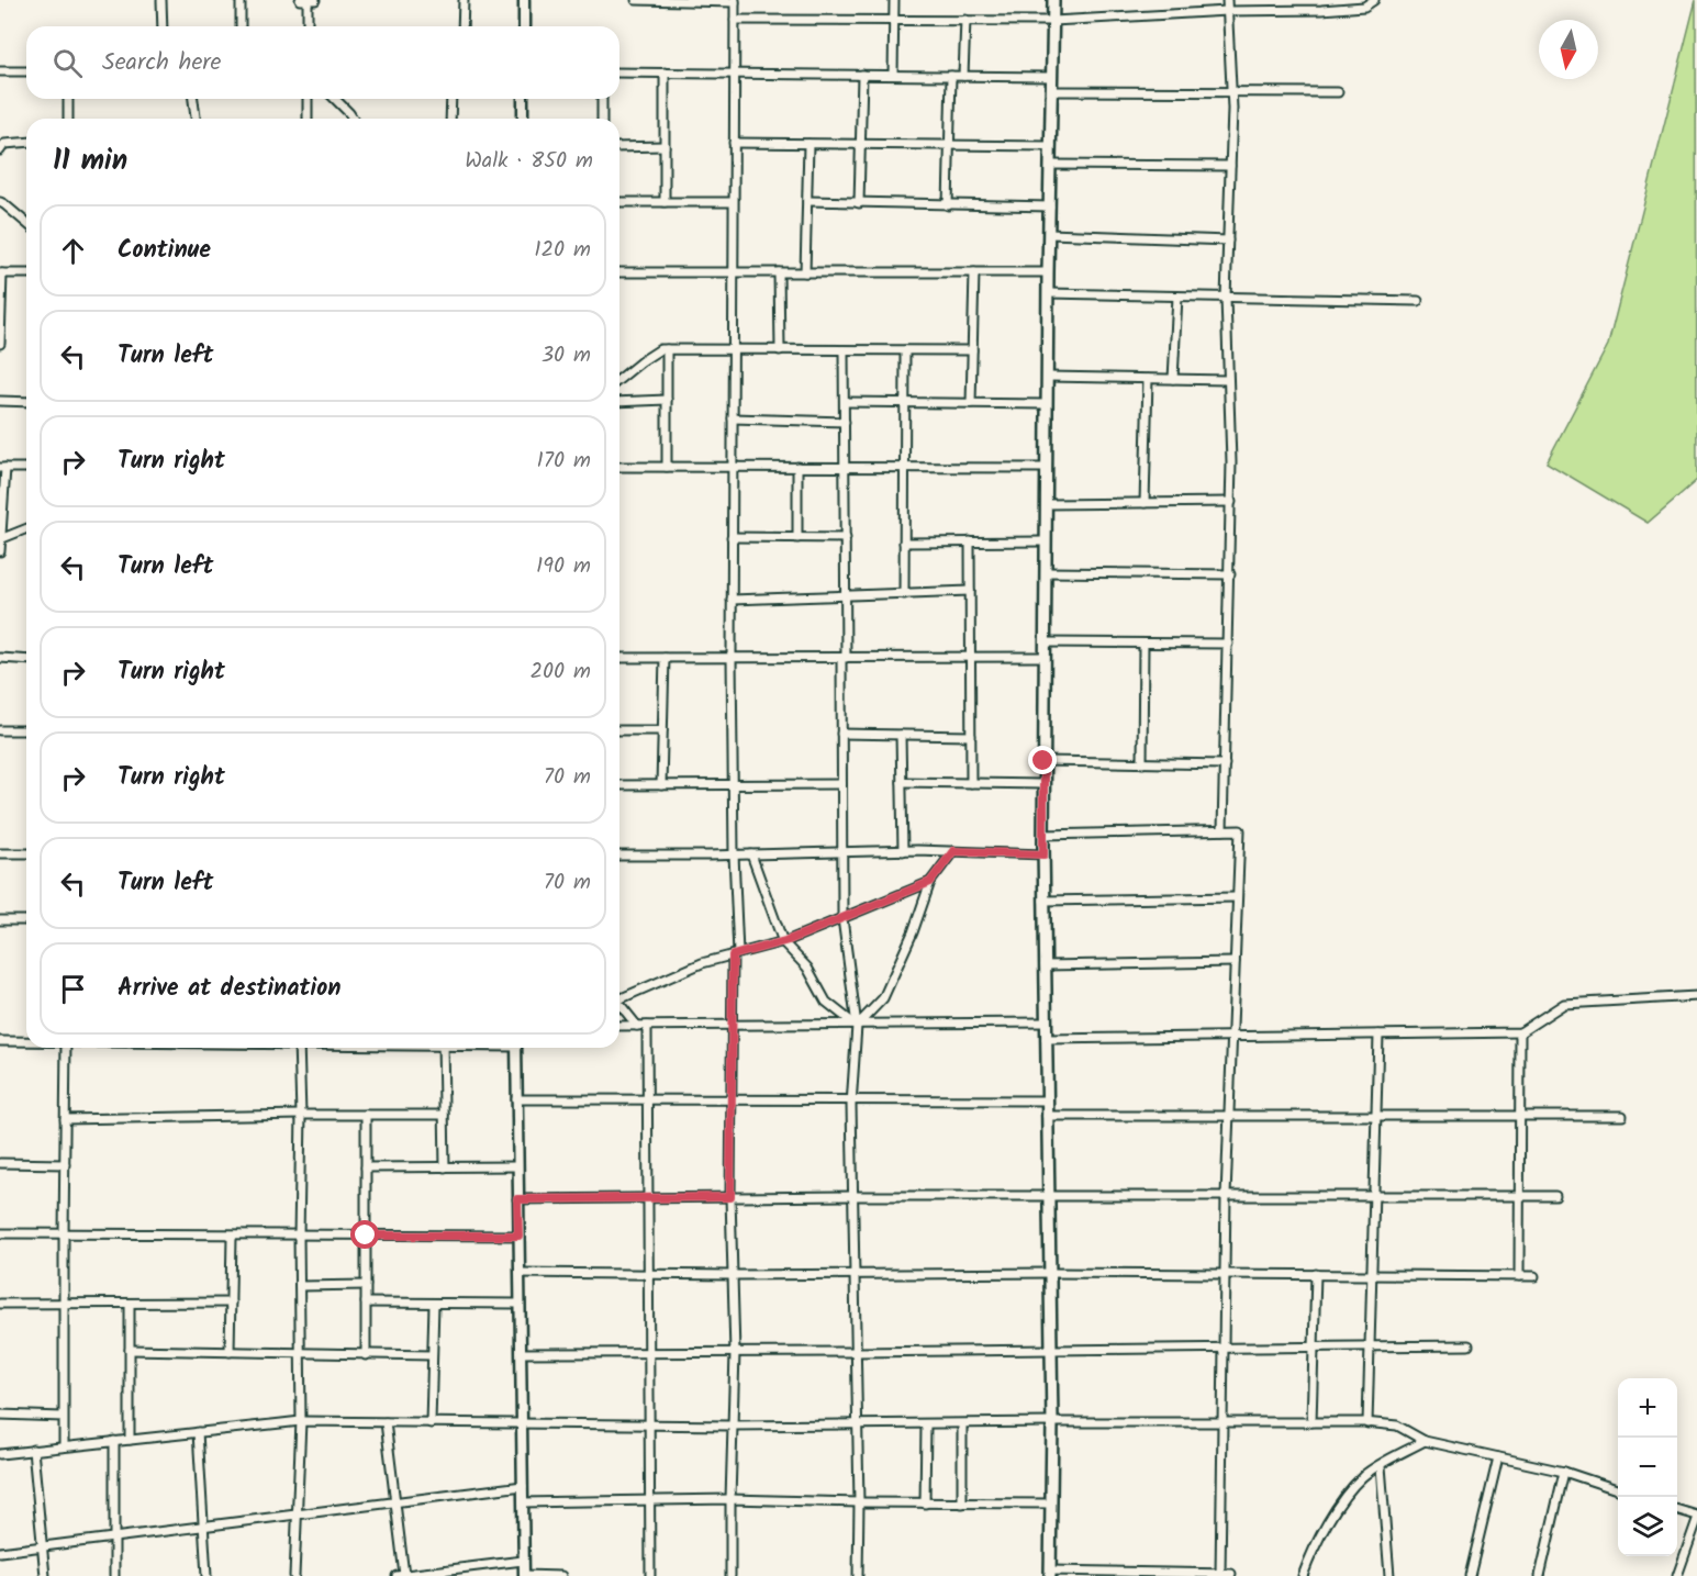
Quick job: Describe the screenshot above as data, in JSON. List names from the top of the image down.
{
  "north": "bottom",
  "page": {
    "search": "Search here",
    "heading": ["11 min", "Walk · 850 m"],
    "list": [
      ["Continue", "120 m"],
      ["Turn left", "30 m"],
      ["Turn right", "170 m"],
      ["Turn left", "190 m"],
      ["Turn right", "200 m"],
      ["Turn right", "70 m"],
      ["Turn left", "70 m"],
      "Arrive at destination"
    ],
    "map_buttons": ["+", "−"]
  }
}
